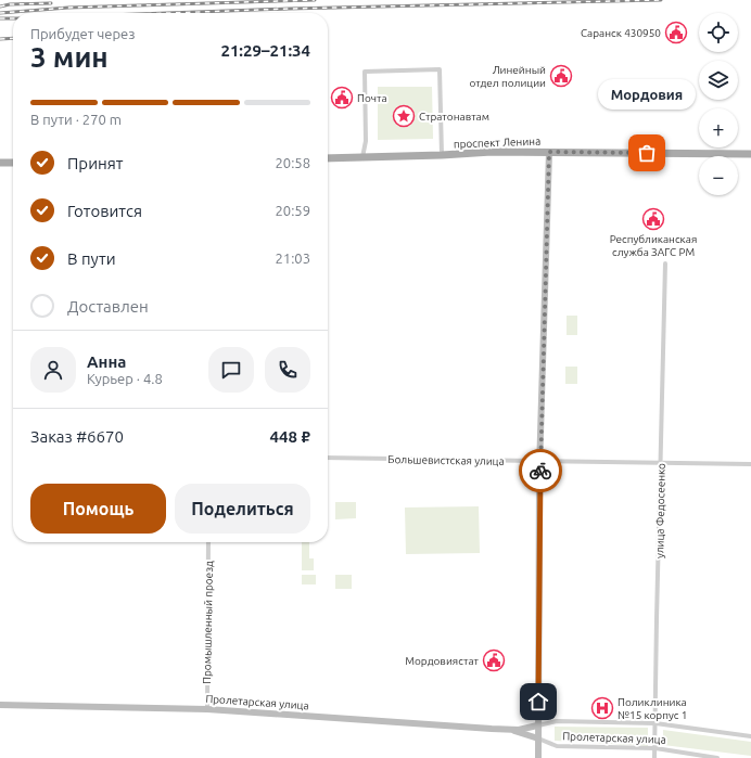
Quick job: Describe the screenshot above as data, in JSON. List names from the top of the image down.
{
  "streets": {
    "main road": ["проспект Ленина", "Пролетарская улица"],
    "street": ["Большевистская улица", "улица Федосеенко", "Промышленный проезд"]
  },
  "crossings": [
    ["Большевистская улица", "улица Федосеенко"],
    ["улица Федосеенко", "Пролетарская улица"],
    ["Промышленный проезд", "Пролетарская улица"]
  ],
  "places": {
    "public building": [
      "Саранск 430950",
      "Линейный отдел полиции",
      "Почта",
      "Республиканская служба ЗАГС РМ",
      "Мордовиястат"
    ],
    "place": ["Стратонавтам"],
    "other": ["Мордовия"],
    "hospital": ["Поликлиника №15 корпус 1"]
  },
  "page": {
    "map_buttons": ["+", "−"],
    "heading": ["3 мин", "Прибудет через", "21:29–21:34"],
    "panel": [
      "Анна",
      "Курьер · 4.8",
      "Заказ #6670",
      "448 ₽"
    ],
    "bubble": "Мордовия",
    "bar": "В пути · 270 m",
    "list": [
      ["Принят", "20:58"],
      ["Готовится", "20:59"],
      ["В пути", "21:03"],
      "Доставлен"
    ],
    "buttons": ["Помощь", "Поделиться"]
  }
}
